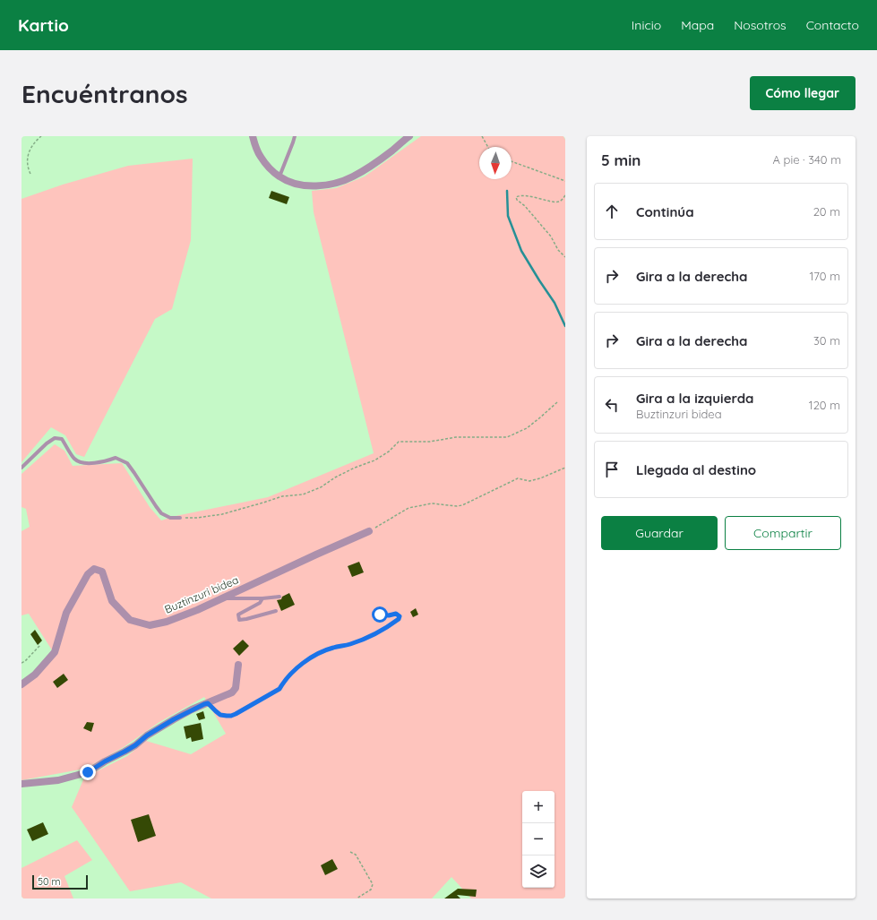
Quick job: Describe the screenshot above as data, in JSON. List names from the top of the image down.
{
  "streets": {
    "street": ["Buztinzuri bidea"]
  },
  "scale_bar": "50 m",
  "north": "bottom",
  "page": {
    "header": "Kartio",
    "nav": [
      "Inicio",
      "Mapa",
      "Nosotros",
      "Contacto"
    ],
    "buttons": [
      "Cómo llegar",
      ["Guardar", "Compartir"]
    ],
    "title": "Encuéntranos",
    "heading": ["5 min", "A pie · 340 m"],
    "list": [
      ["Continúa", "20 m"],
      ["Gira a la derecha", "170 m"],
      ["Gira a la derecha", "30 m"],
      ["Gira a la izquierda", "Buztinzuri bidea", "120 m"],
      "Llegada al destino"
    ],
    "map_buttons": ["+", "−"],
    "scale": "50 m"
  }
}
